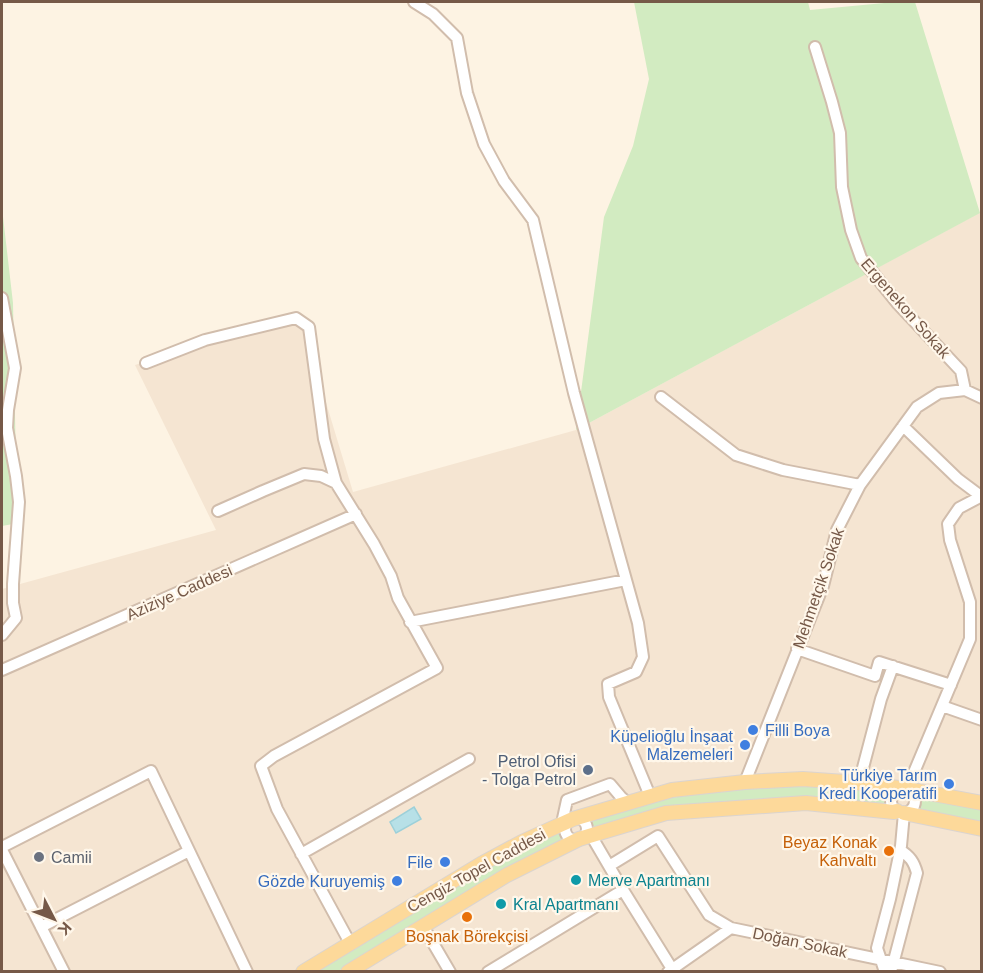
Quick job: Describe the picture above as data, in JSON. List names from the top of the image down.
{
  "streets": {
    "main road": ["Cengiz Topel Caddesi"],
    "street": [
      "Ergenekon Sokak",
      "Mehmetçik Sokak",
      "Aziziye Caddesi",
      "Doğan Sokak"
    ]
  },
  "crossings": [
    ["Ergenekon Sokak", "Mehmetçik Sokak"],
    ["Mehmetçik Sokak", "Cengiz Topel Caddesi"]
  ],
  "places": [
    "Filli Boya",
    "Küpelioğlu İnşaat Malzemeleri",
    "Petrol Ofisi - Tolga Petrol",
    "Türkiye Tarım Kredi Kooperatifi",
    "Beyaz Konak Kahvaltı",
    "Camii",
    "File",
    "Merve Apartmanı",
    "Gözde Kuruyemiş",
    "Kral Apartmanı",
    "Boşnak Börekçisi"
  ],
  "north": "bottom right"
}
